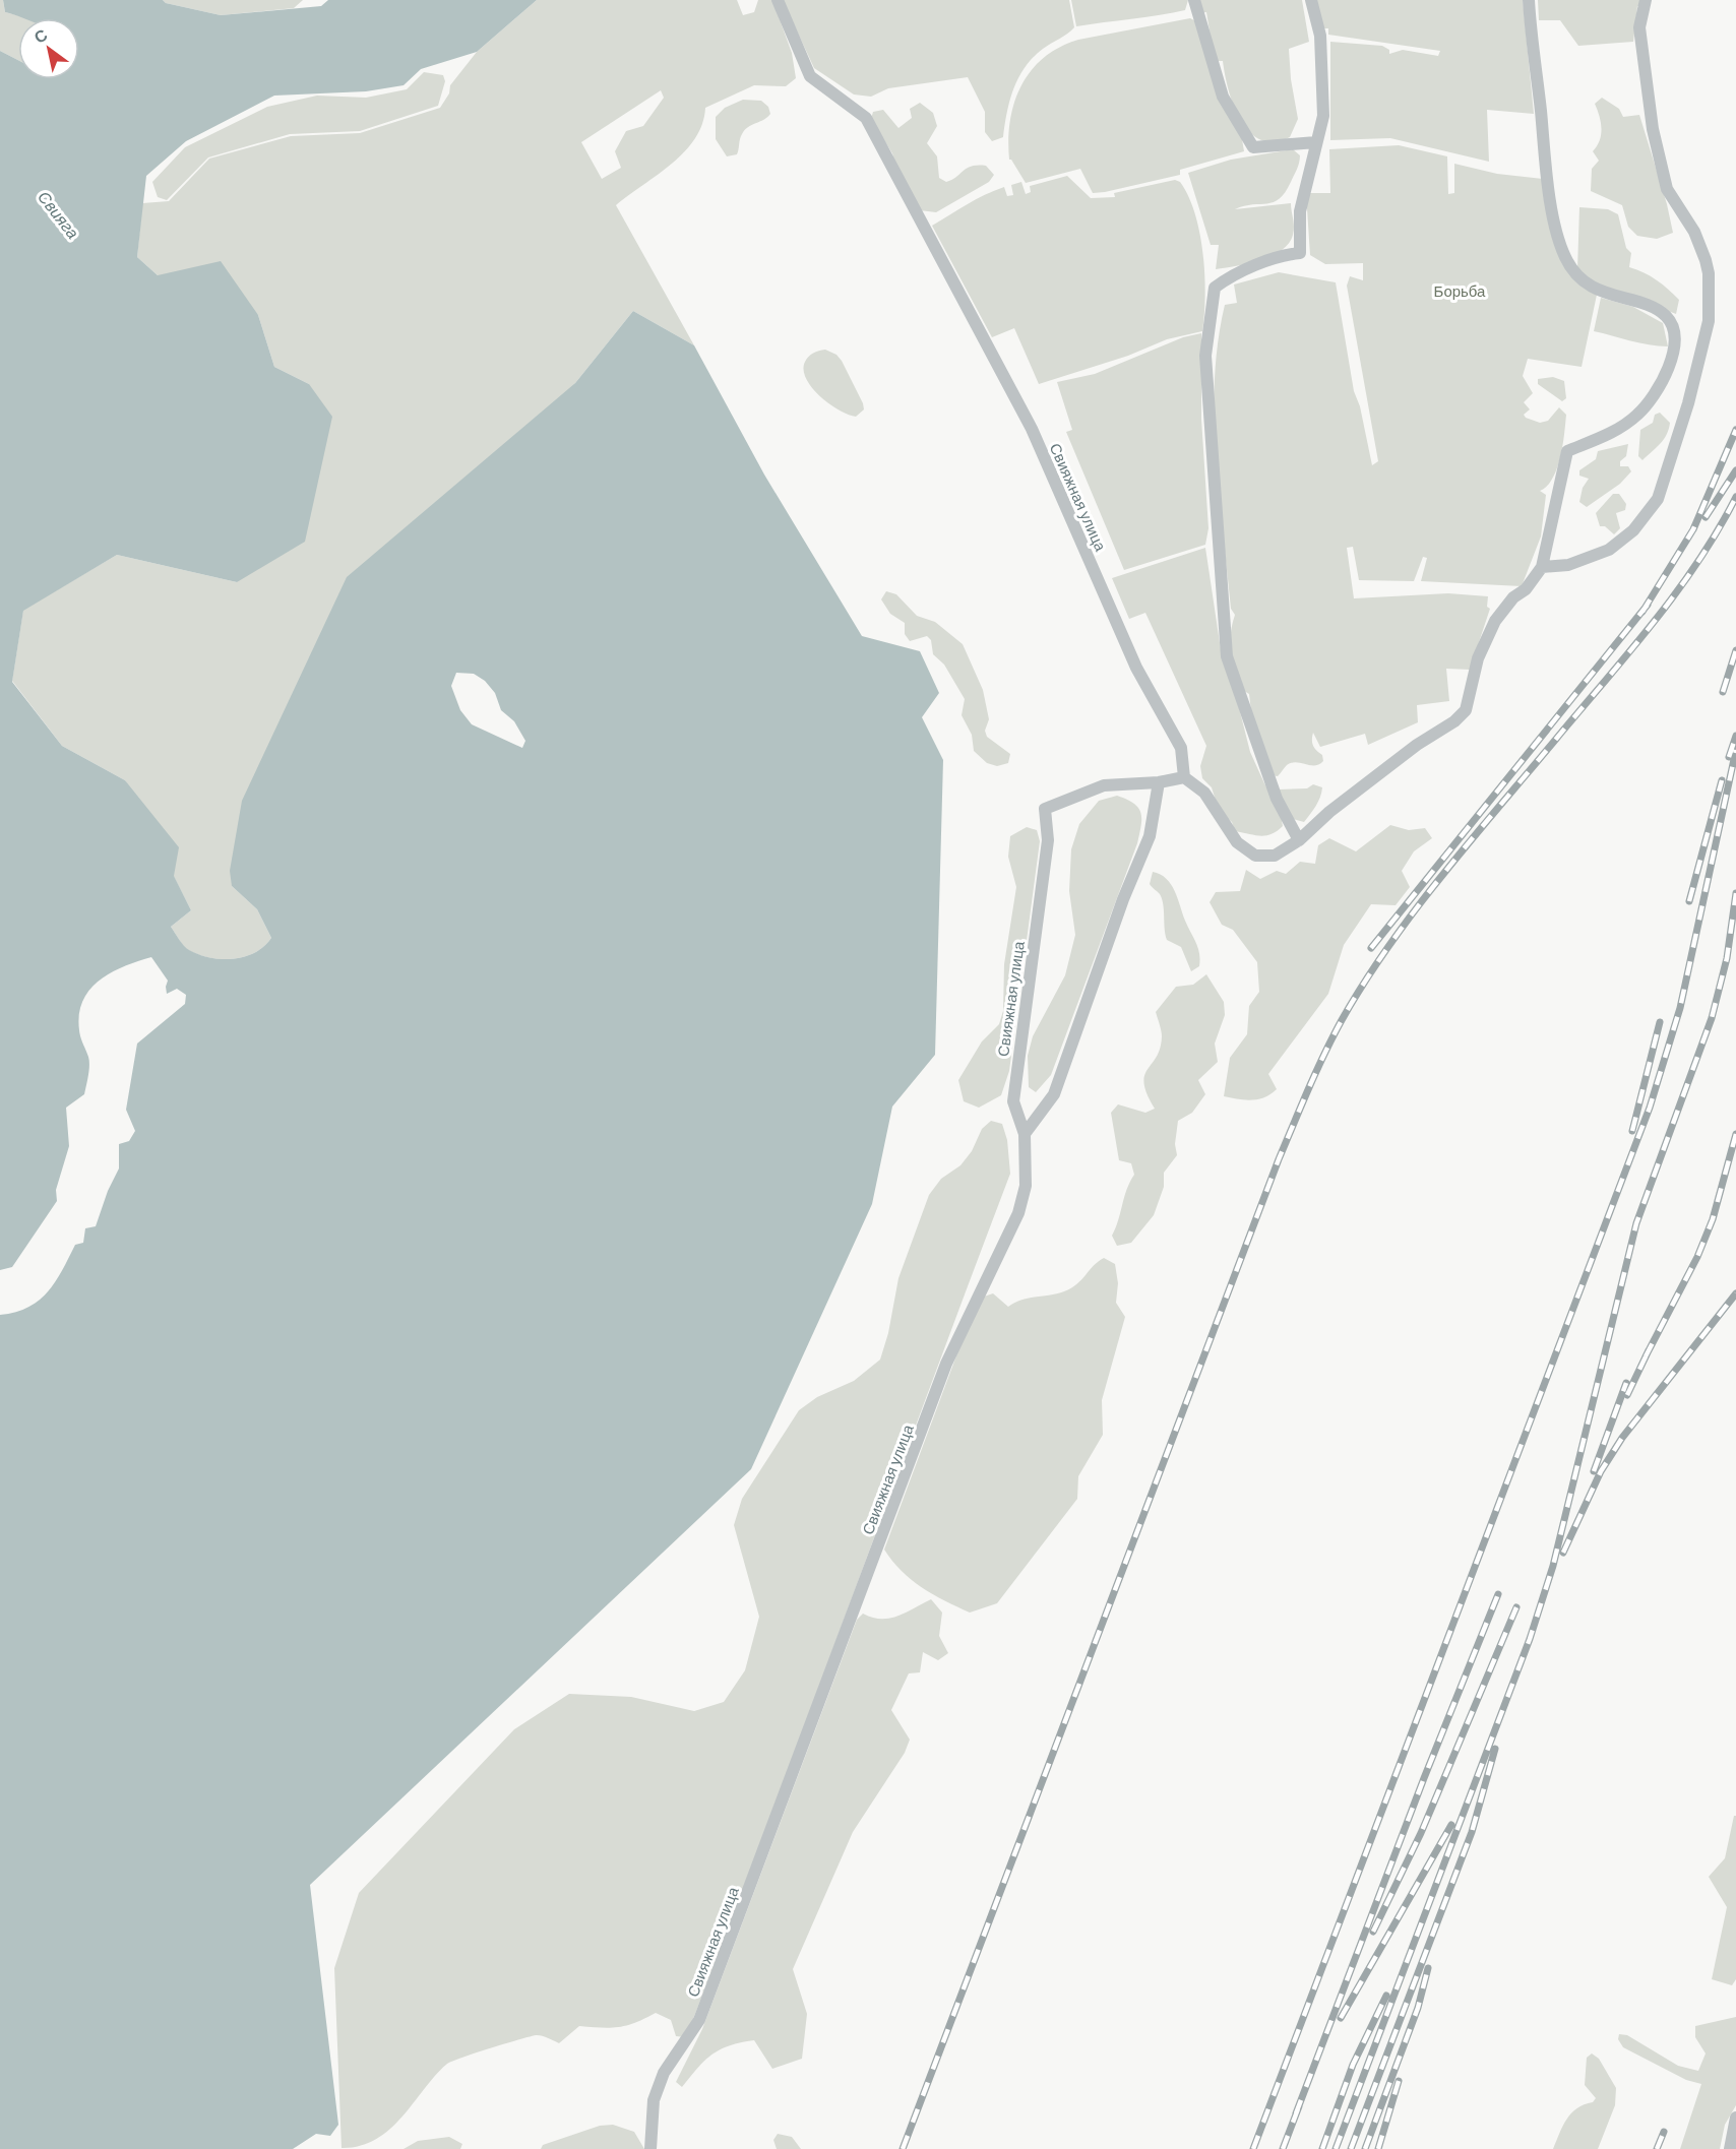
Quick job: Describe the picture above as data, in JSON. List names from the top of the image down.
{
  "streets": {
    "street": ["Свияжная улица"]
  },
  "water": ["Свияга"],
  "parks": ["Борьба"],
  "north": "top left"
}
